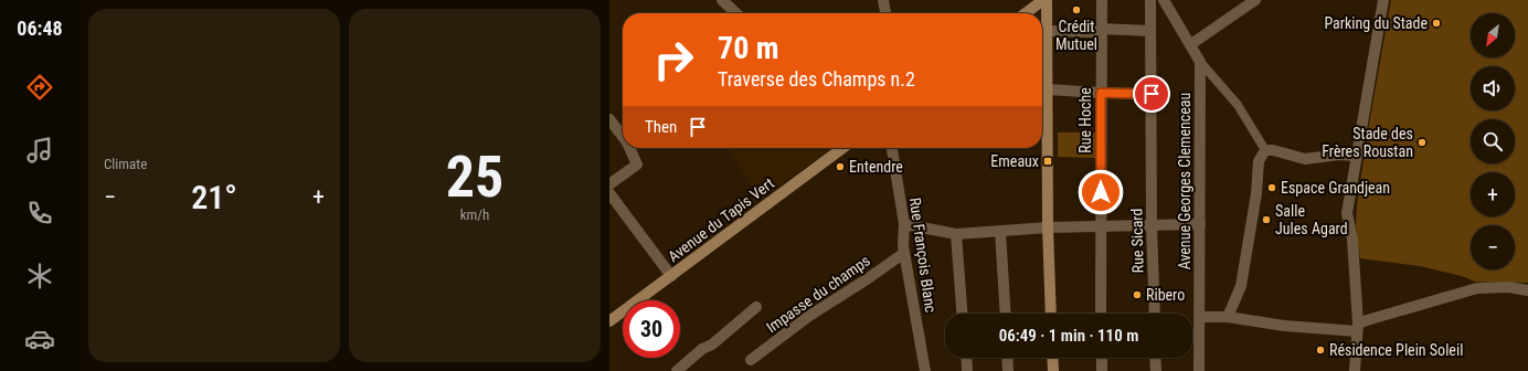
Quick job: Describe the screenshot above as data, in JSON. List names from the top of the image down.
{
  "streets": {
    "main road": ["Avenue du Tapis Vert"],
    "street": [
      "Rue Hoche",
      "Avenue Georges Clemenceau",
      "Rue Sicard",
      "Rue François Blanc",
      "Impasse du champs"
    ]
  },
  "crossings": [
    ["Rue François Blanc", "Impasse du champs"]
  ],
  "places": {
    "other": [
      "Crédit Mutuel",
      "Parking du Stade",
      "Stade des Frères Roustan",
      "Entendre",
      "Espace Grandjean",
      "Salle Jules Agard",
      "Ribero",
      "Résidence Plein Soleil"
    ],
    "transit": ["Emeaux"]
  },
  "north": "bottom left",
  "page": {
    "tabs": "06:48",
    "tile": [
      "Climate",
      ["25", "km/h"]
    ],
    "map_buttons": ["+", "−"],
    "turn": ["70 m", "Traverse des Champs n.2"],
    "then": "Then",
    "heat": ["−", "21°", "+"],
    "limit": "30",
    "trip": "06:49 · 1 min · 110 m"
  }
}
